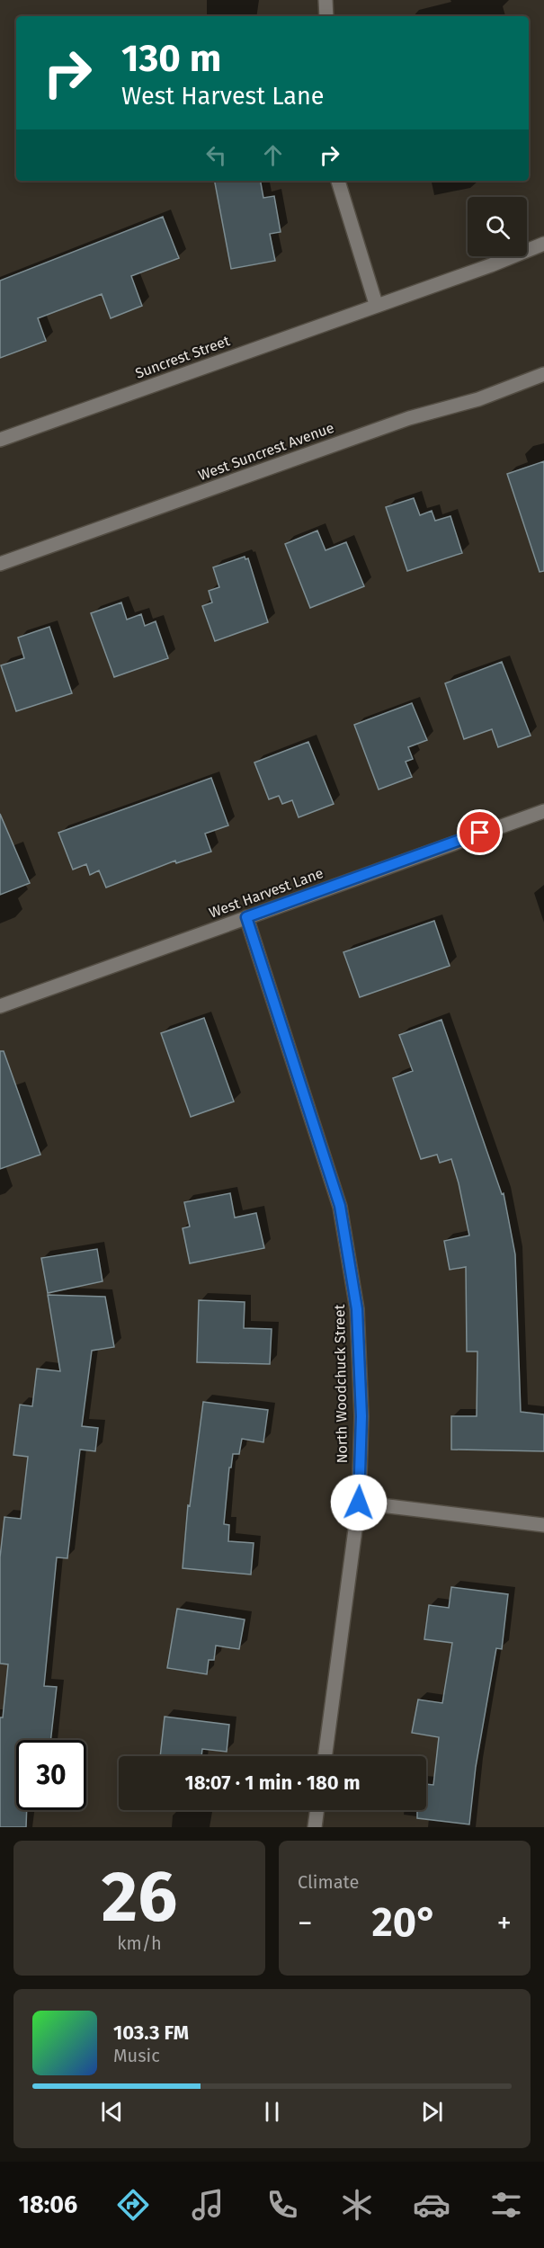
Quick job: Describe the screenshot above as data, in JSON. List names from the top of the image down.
{
  "streets": {
    "street": [
      "Suncrest Street",
      "West Suncrest Avenue",
      "West Harvest Lane",
      "North Woodchuck Street"
    ]
  },
  "crossings": [
    ["West Harvest Lane", "North Woodchuck Street"]
  ],
  "page": {
    "turn": ["130 m", "West Harvest Lane"],
    "limit": "30",
    "trip": "18:07 · 1 min · 180 m",
    "tile": [
      ["26", "km/h"],
      "Climate"
    ],
    "heat": ["−", "20°", "+"],
    "song": ["103.3 FM", "Music"],
    "tabs": "18:06"
  }
}
